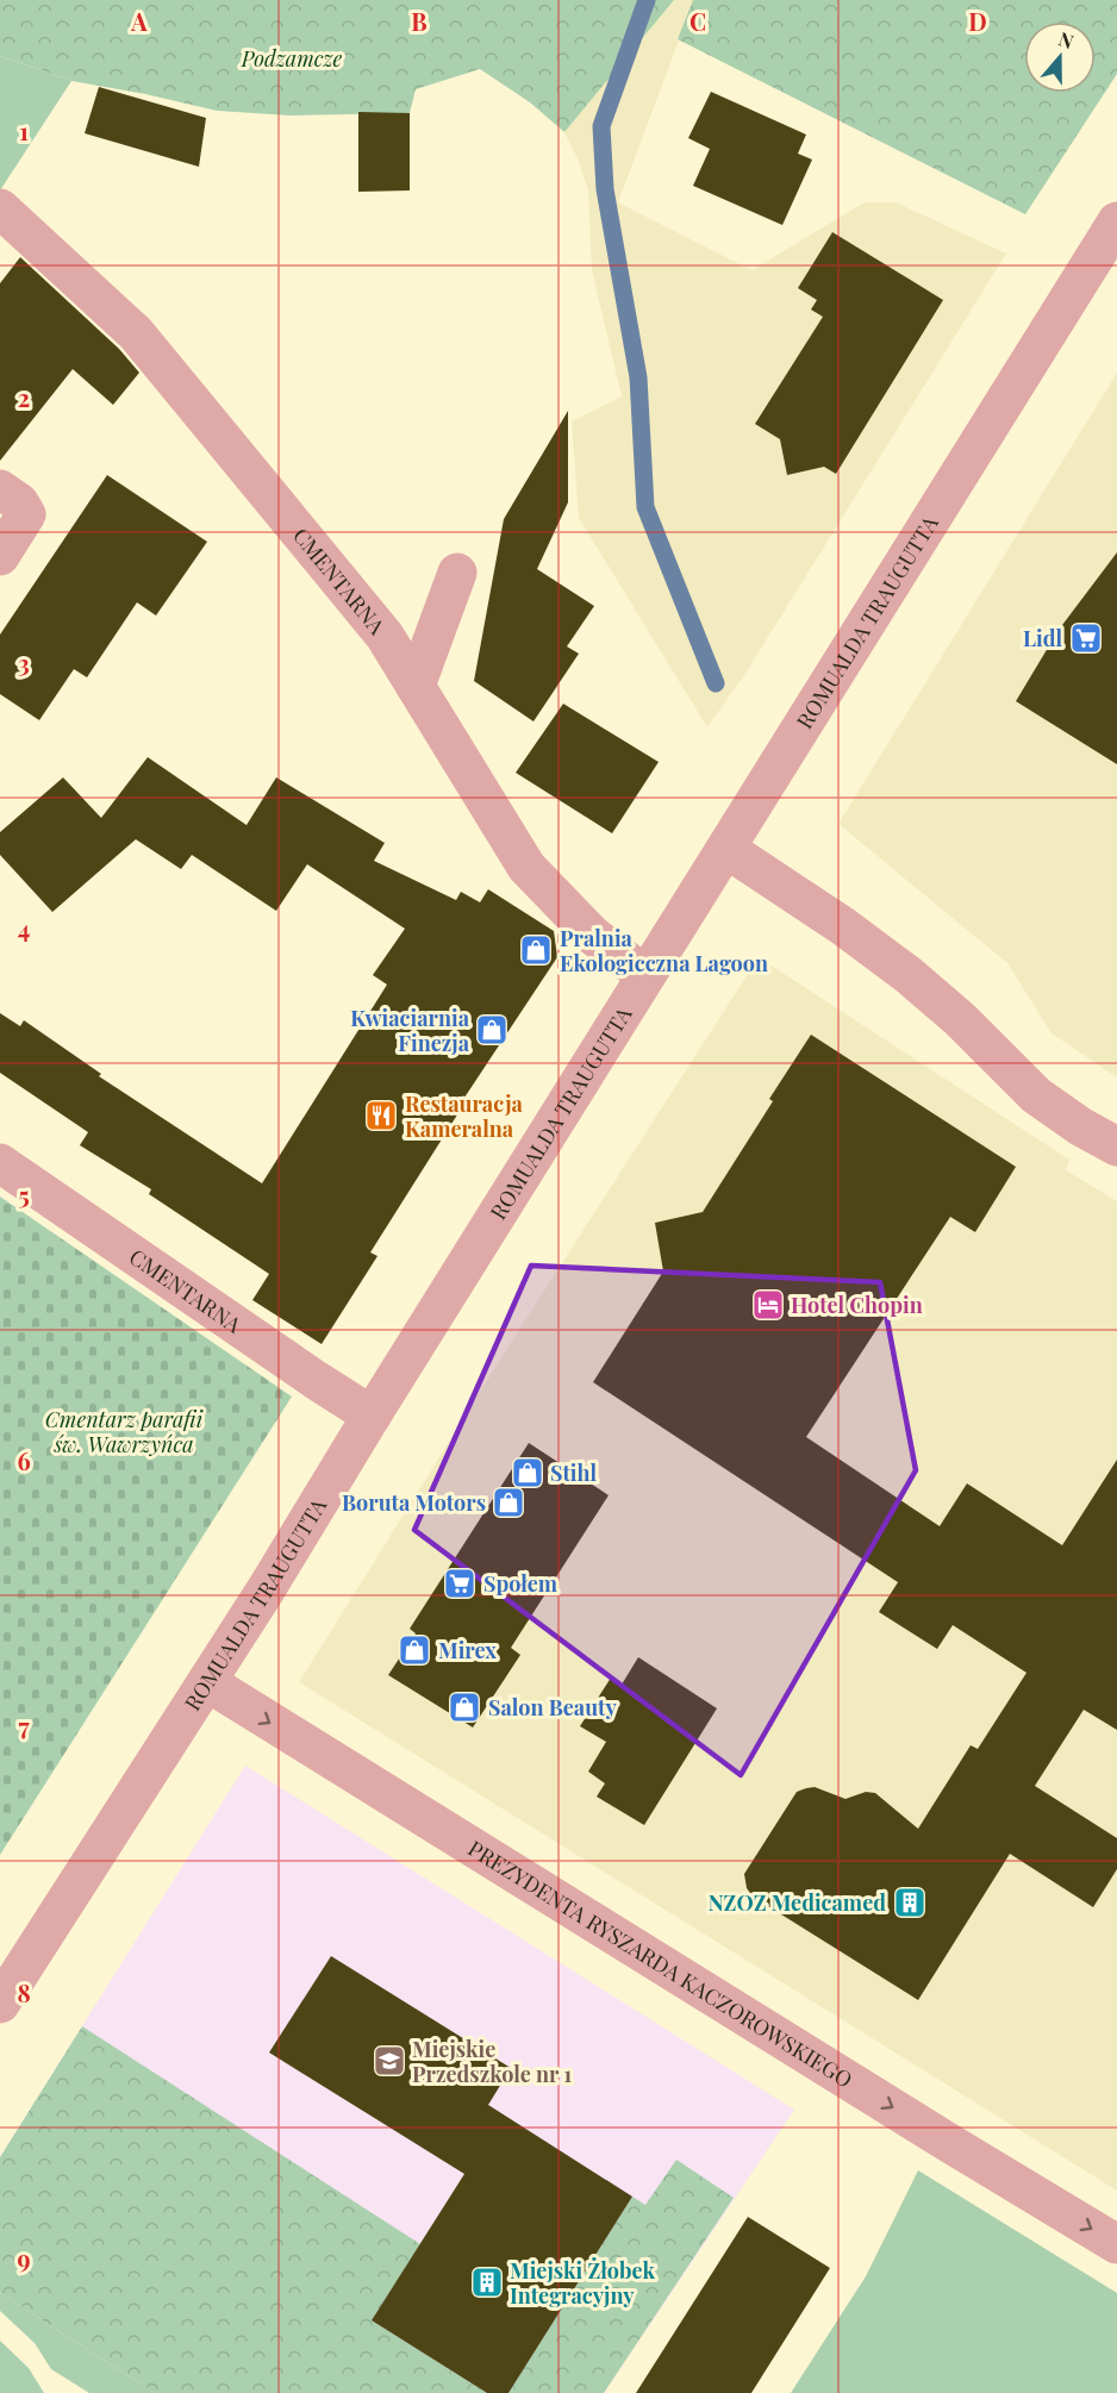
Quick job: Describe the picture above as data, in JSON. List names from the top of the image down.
{
  "streets": {
    "street": ["CMENTARNA", "ROMUALDA TRAUGUTTA", "PREZYDENTA RYSZARDA KACZOROWSKIEGO"]
  },
  "crossings": [
    ["CMENTARNA", "ROMUALDA TRAUGUTTA"],
    ["ROMUALDA TRAUGUTTA", "PREZYDENTA RYSZARDA KACZOROWSKIEGO"]
  ],
  "one_way": ["PREZYDENTA RYSZARDA KACZOROWSKIEGO"],
  "parks": ["Podzamcze", "Cmentarz parafii św. Wawrzyńca"],
  "places": {
    "supermarket": ["Lidl", "Społem"],
    "shop": [
      "Pralnia Ekologicczna Lagoon",
      "Kwiaciarnia Finezja",
      "Stihl",
      "Boruta Motors",
      "Mirex",
      "Salon Beauty"
    ],
    "restaurant": ["Restauracja Kameralna"],
    "hotel": ["Hotel Chopin"],
    "building": ["NZOZ Medicamed", "Miejski Żłobek Integracyjny"],
    "school or university": ["Miejskie Przedszkole nr 1"]
  },
  "north": "top",
  "grid": {
    "columns": [
      "A",
      "B",
      "C",
      "D"
    ],
    "rows": [
      "1",
      "2",
      "3",
      "4",
      "5",
      "6",
      "7",
      "8",
      "9"
    ]
  }
}
